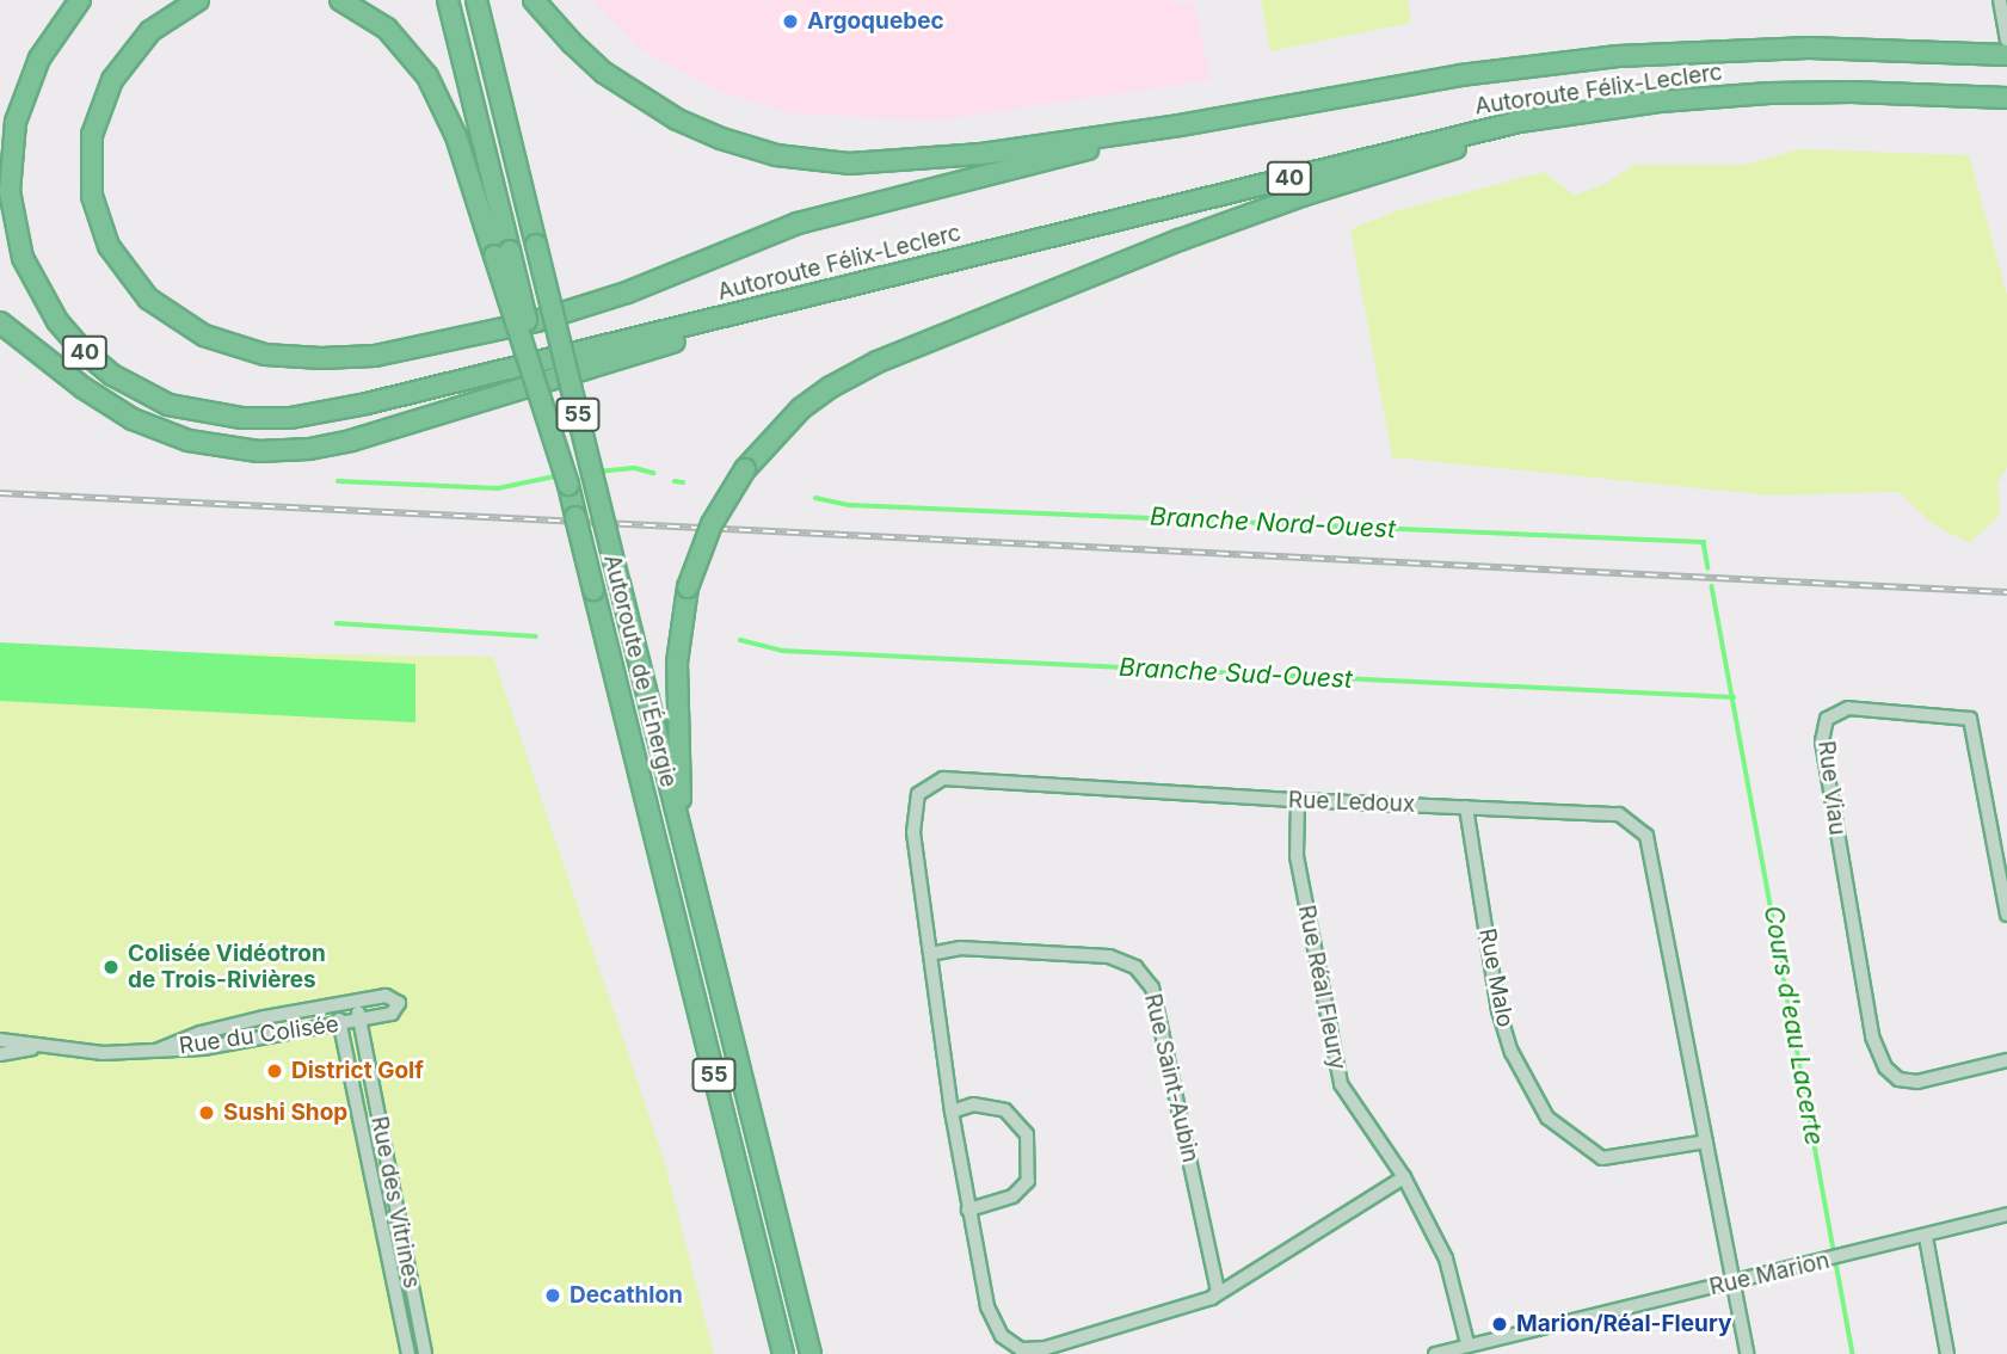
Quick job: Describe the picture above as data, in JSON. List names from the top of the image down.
{
  "streets": {
    "highway": [
      "Autoroute Félix-Leclerc",
      "40",
      "55",
      "Autoroute de l'Énergie"
    ],
    "street": [
      "Rue Viau",
      "Rue Ledoux",
      "Rue Malo",
      "Rue Réal Fleury",
      "Rue du Colisée",
      "Rue Saint-Aubin",
      "Rue des Vitrines",
      "Rue Marion"
    ]
  },
  "crossings": [
    ["Rue Ledoux", "Rue Malo"],
    ["Rue Ledoux", "Rue Réal Fleury"],
    ["Rue Ledoux", "Rue Saint-Aubin"],
    ["Rue Ledoux", "Rue Marion"],
    ["Rue Réal Fleury", "Rue Marion"],
    ["Rue du Colisée", "Rue des Vitrines"]
  ],
  "water": ["Branche Nord-Ouest", "Branche Sud-Ouest", "Cours d'eau Lacerte"],
  "places": [
    "Argoquebec",
    "Colisée Vidéotron de Trois-Rivières",
    "District Golf",
    "Sushi Shop",
    "Decathlon",
    "Marion/Réal-Fleury"
  ]
}
